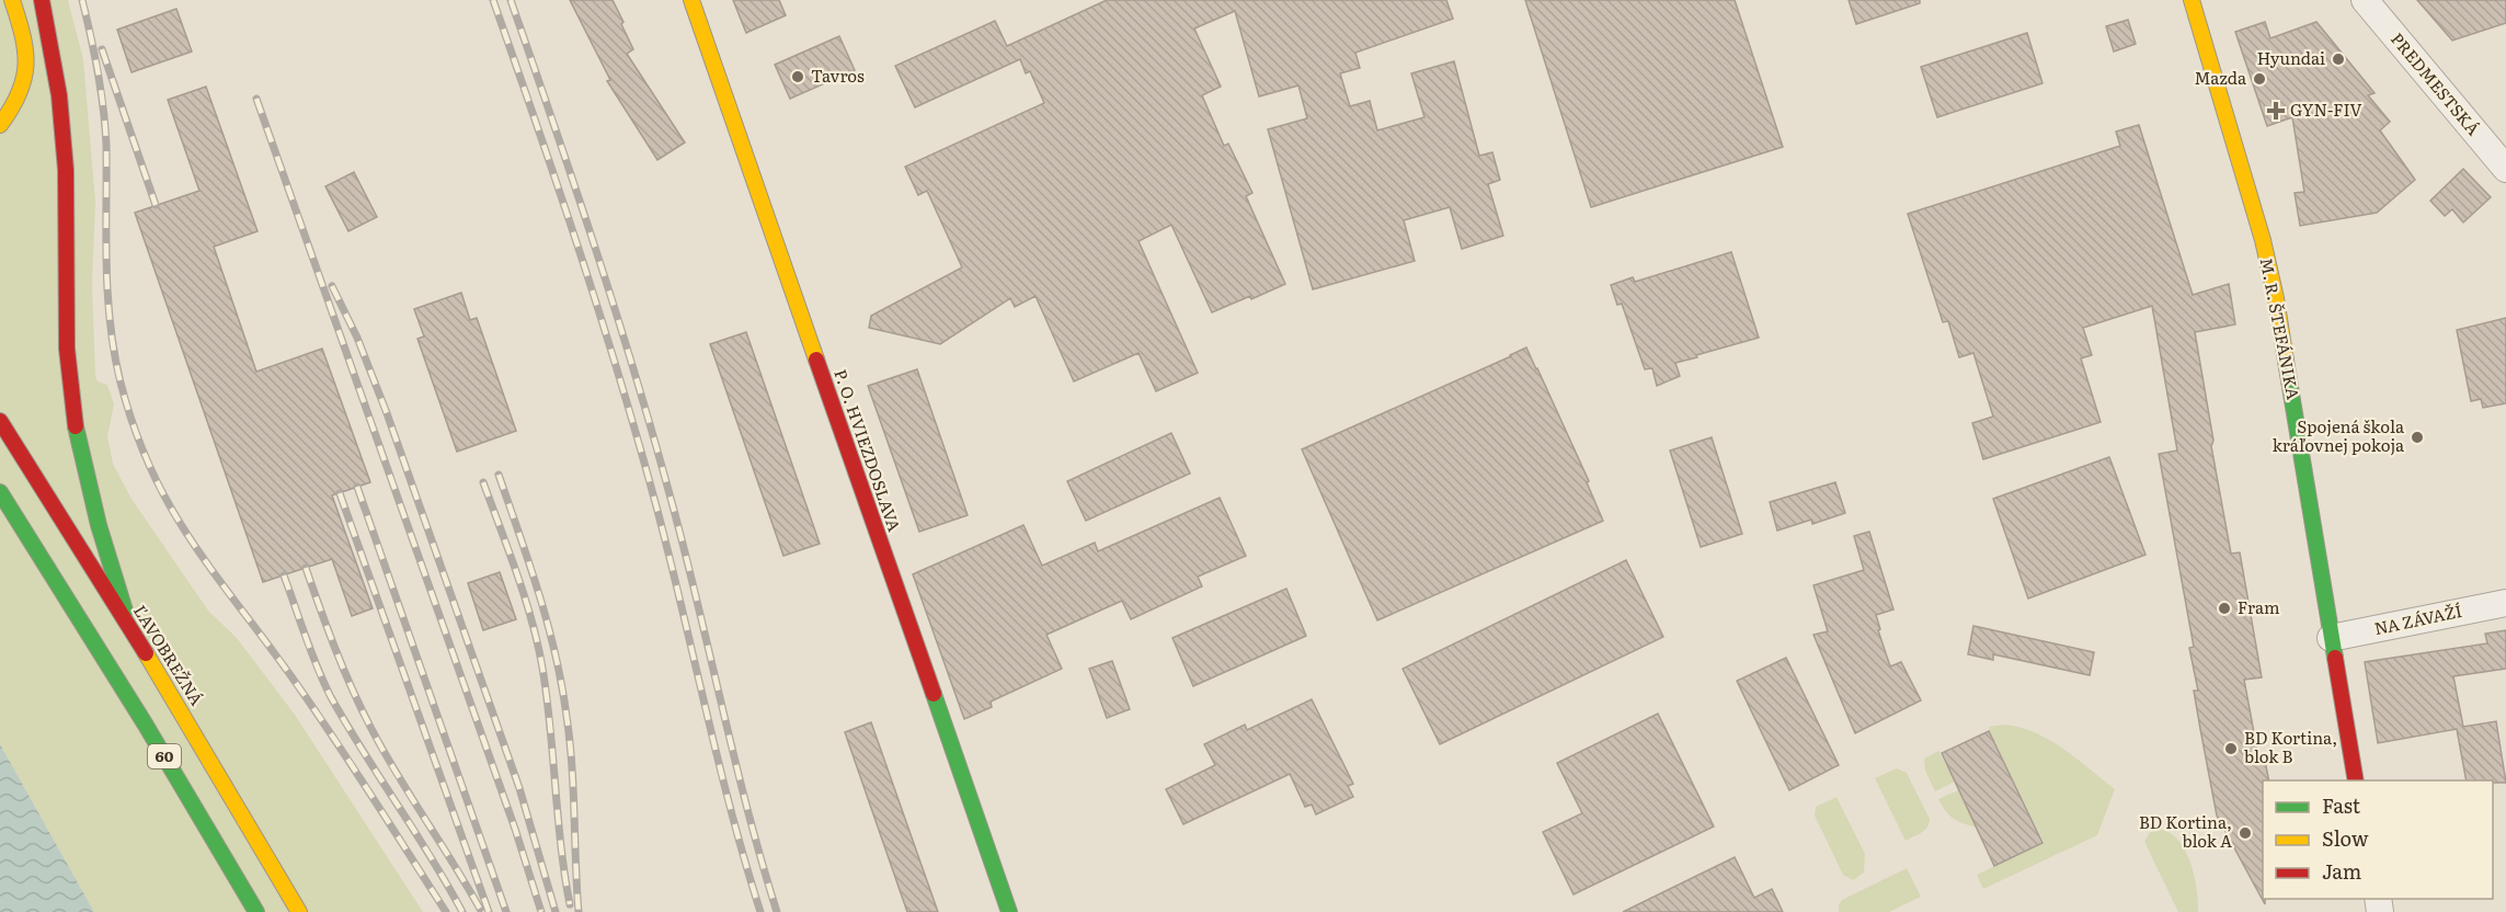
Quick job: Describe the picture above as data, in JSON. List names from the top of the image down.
{
  "streets": {
    "main road": [
      "M. R. ŠTEFÁNIKA",
      "P. O. HVIEZDOSLAVA",
      "ĽAVOBREŽNÁ",
      "60"
    ],
    "street": ["PREDMESTSKÁ", "NA ZÁVAŽÍ"]
  },
  "crossings": [
    ["M. R. ŠTEFÁNIKA", "NA ZÁVAŽÍ"]
  ],
  "places": {
    "other": [
      "Hyundai",
      "Tavros",
      "Mazda",
      "Spojená škola kráľovnej pokoja",
      "Fram",
      "BD Kortina, blok B",
      "BD Kortina, blok A"
    ],
    "health": ["GYN-FIV"]
  },
  "legend": ["Fast", "Slow", "Jam"]
}
